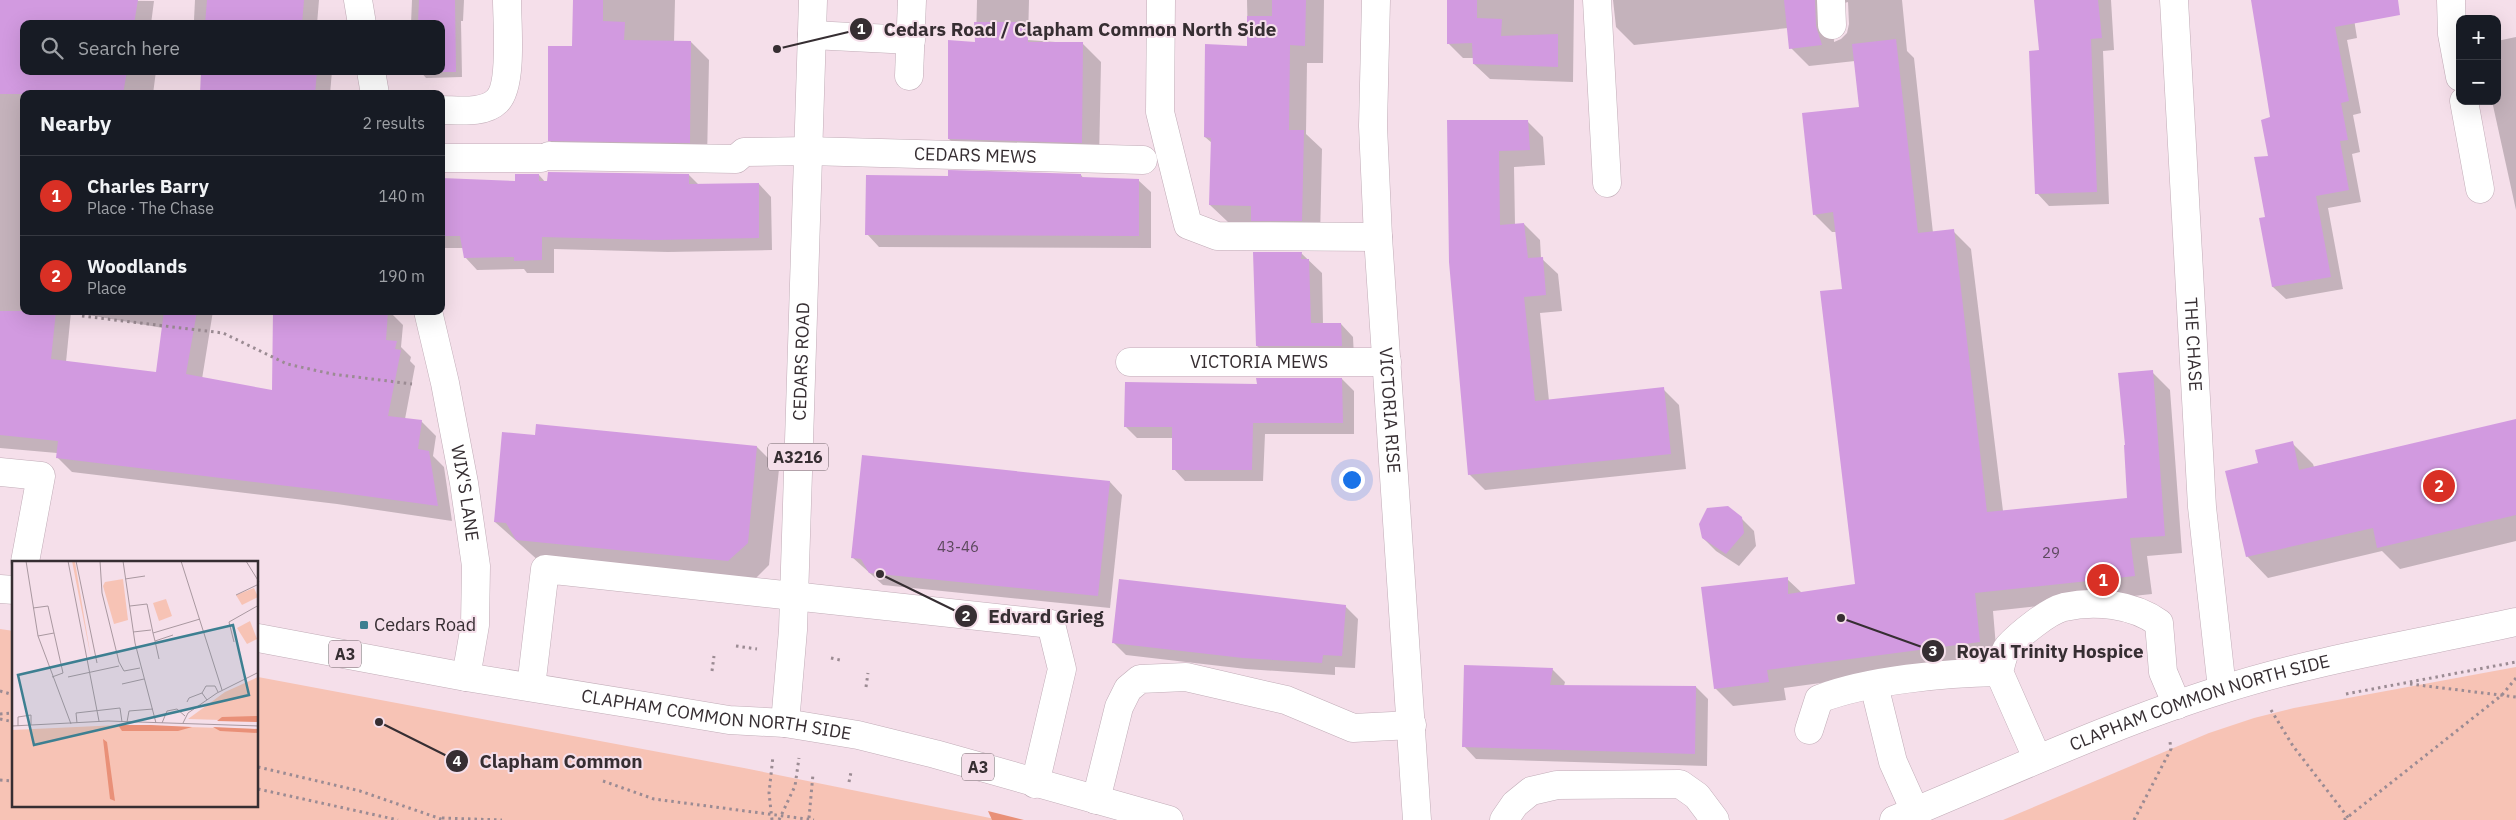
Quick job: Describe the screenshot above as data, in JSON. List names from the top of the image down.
{
  "streets": {
    "main road": [
      "CEDARS MEWS",
      "THE CHASE",
      "CEDARS ROAD",
      "VICTORIA MEWS",
      "VICTORIA RISE",
      "A3216",
      "WIX'S LANE",
      "A3",
      "CLAPHAM COMMON NORTH SIDE"
    ]
  },
  "crossings": [
    ["CEDARS MEWS", "CEDARS ROAD"],
    ["THE CHASE", "CLAPHAM COMMON NORTH SIDE"],
    ["CEDARS ROAD", "CLAPHAM COMMON NORTH SIDE"],
    ["VICTORIA MEWS", "VICTORIA RISE"],
    ["WIX'S LANE", "CLAPHAM COMMON NORTH SIDE"]
  ],
  "places": {
    "other": [
      "Cedars Road / Clapham Common North Side",
      "Edvard Grieg",
      "Royal Trinity Hospice",
      "Clapham Common"
    ],
    "transit": ["Cedars Road"]
  },
  "house_numbers": ["43-46", "29"],
  "page": {
    "map_buttons": ["+", "−"],
    "search": "Search here",
    "heading": ["Nearby", "2 results"],
    "list": [
      {
        "mark": "1",
        "name": "Charles Barry",
        "note": "Place · The Chase",
        "value": "140 m"
      },
      {
        "mark": "2",
        "name": "Woodlands",
        "note": "Place",
        "value": "190 m"
      }
    ],
    "pins": ["2", "1"]
  }
}
